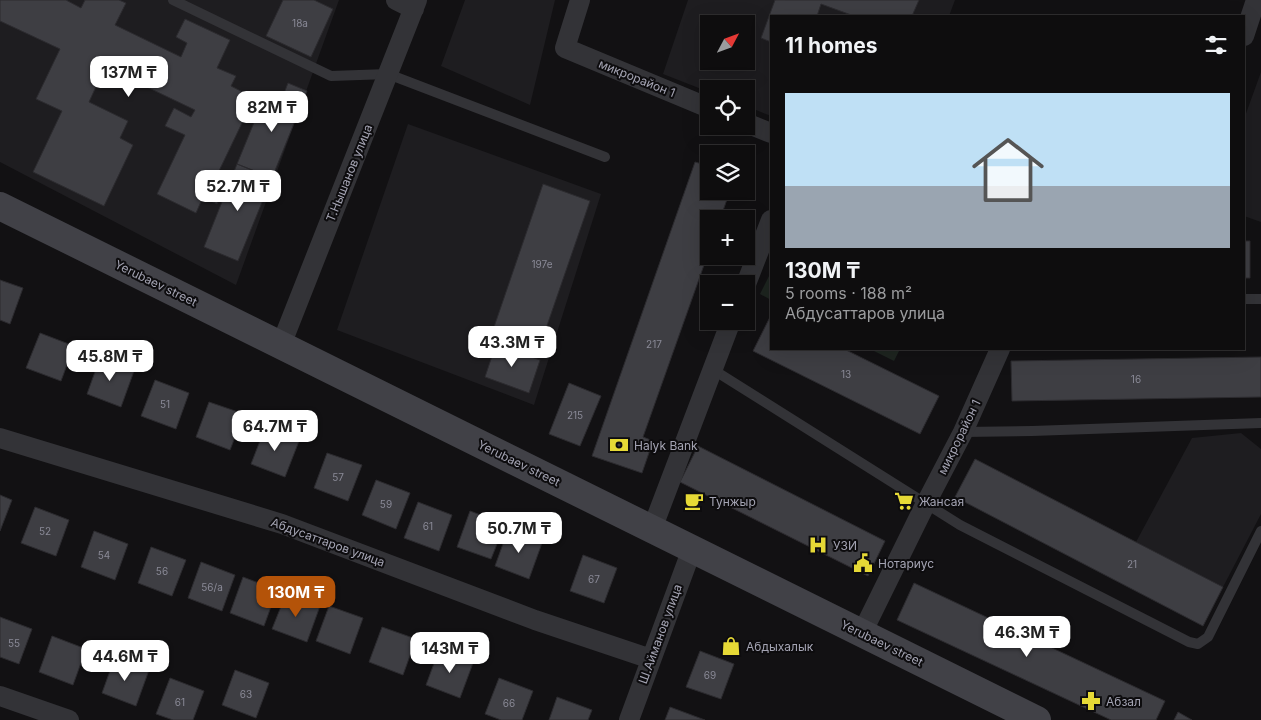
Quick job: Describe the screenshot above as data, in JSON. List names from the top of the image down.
{
  "streets": {
    "main road": ["Yerubaev street"],
    "street": [
      "микрорайон 1",
      "Т.Нышанов улица",
      "Абдусаттаров улица",
      "Ш.Айманов улица"
    ]
  },
  "crossings": [
    ["микрорайон 1", "Yerubaev street"],
    ["Т.Нышанов улица", "Yerubaev street"],
    ["Yerubaev street", "Ш.Айманов улица"],
    ["Абдусаттаров улица", "Ш.Айманов улица"]
  ],
  "places": {
    "bank": ["Halyk Bank"],
    "cafe": ["Тунжыр"],
    "supermarket": ["Жансая"],
    "hospital": ["УЗИ"],
    "public building": ["Нотариус"],
    "shop": ["Абдыхалык"],
    "pharmacy": ["Абзал"]
  },
  "house_numbers": [
    "18а",
    "197е",
    "217",
    "13",
    "16",
    "51",
    "215",
    "57",
    "59",
    "61",
    "52",
    "54",
    "21",
    "56",
    "67",
    "56/а",
    "55",
    "69",
    "63",
    "61",
    "66"
  ],
  "north": "top right",
  "page": {
    "map_buttons": ["+", "−"],
    "heading": "11 homes",
    "price": [
      "137M ₸",
      "82M ₸",
      "52.7M ₸",
      "43.3M ₸",
      "45.8M ₸",
      "64.7M ₸",
      "50.7M ₸",
      "130M ₸",
      "46.3M ₸",
      "143M ₸",
      "44.6M ₸"
    ],
    "list": [
      {
        "name": "130M ₸",
        "note": "5 rooms · 188 m² · Абдусаттаров улица"
      }
    ]
  }
}
